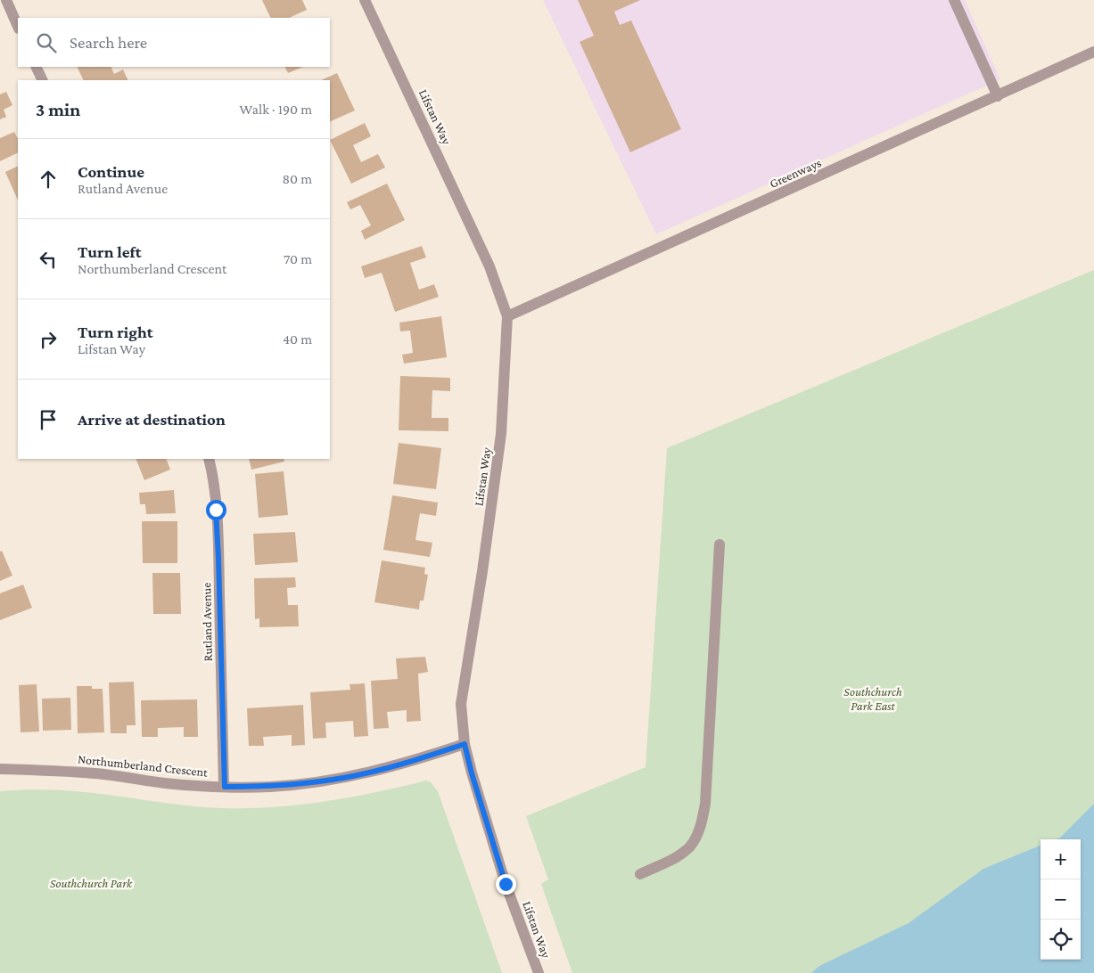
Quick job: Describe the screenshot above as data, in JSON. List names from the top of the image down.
{
  "streets": {
    "street": [
      "Lifstan Way",
      "Greenways",
      "Rutland Avenue",
      "Northumberland Crescent"
    ]
  },
  "crossings": [
    ["Lifstan Way", "Greenways"],
    ["Lifstan Way", "Northumberland Crescent"],
    ["Rutland Avenue", "Northumberland Crescent"]
  ],
  "parks": ["Southchurch Park East", "Southchurch Park"],
  "page": {
    "search": "Search here",
    "heading": ["3 min", "Walk · 190 m"],
    "list": [
      ["Continue", "Rutland Avenue", "80 m"],
      ["Turn left", "Northumberland Crescent", "70 m"],
      ["Turn right", "Lifstan Way", "40 m"],
      "Arrive at destination"
    ],
    "map_buttons": ["+", "−"]
  }
}
